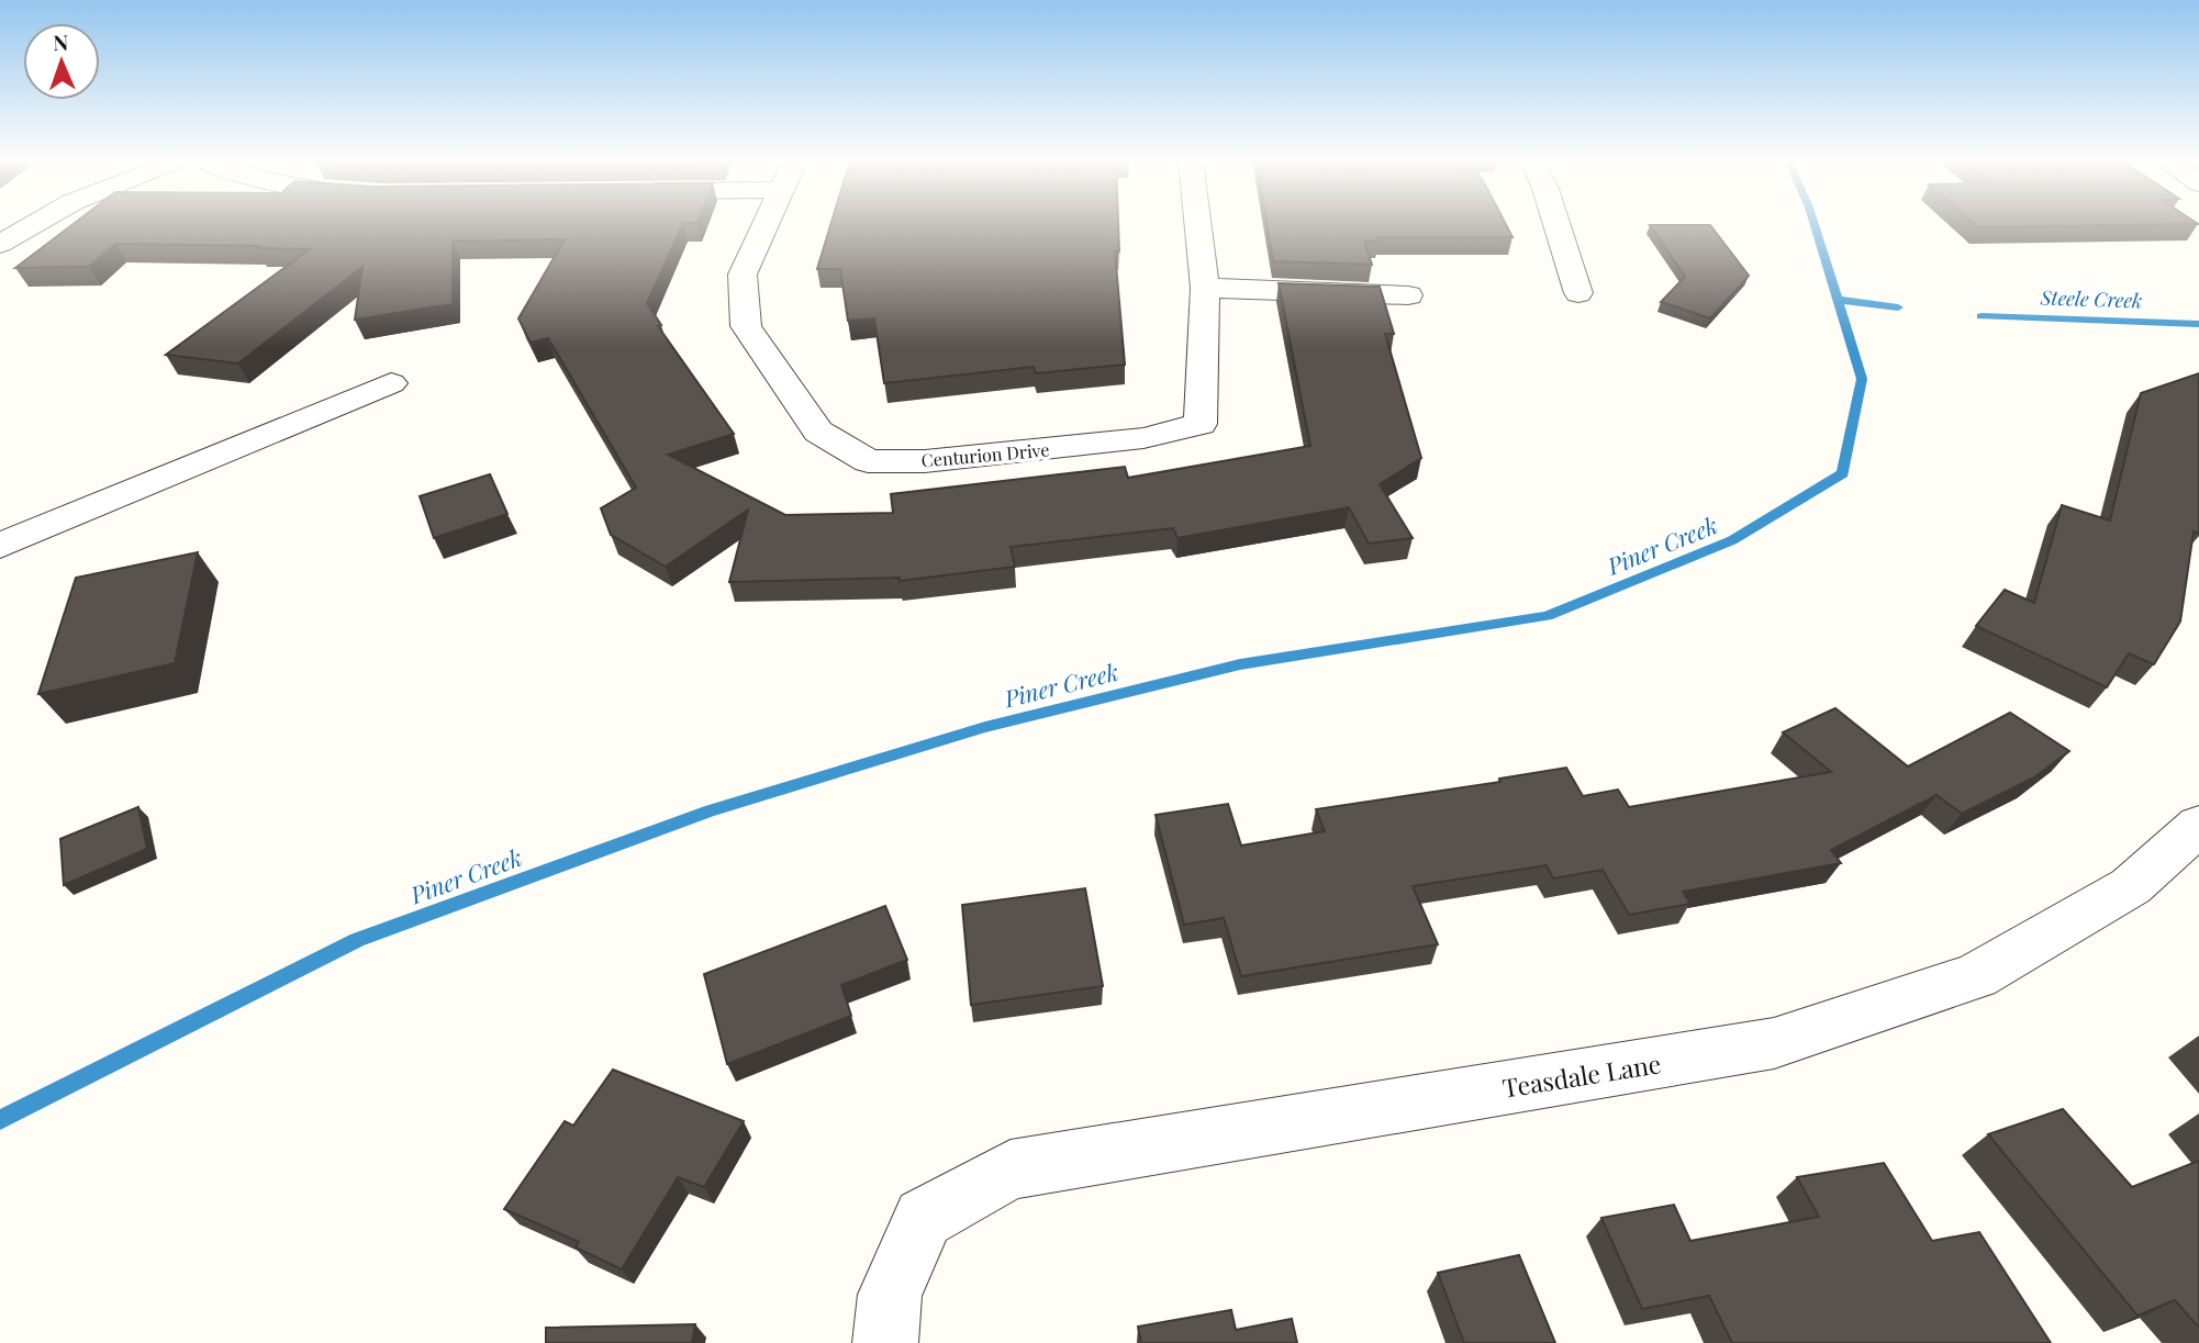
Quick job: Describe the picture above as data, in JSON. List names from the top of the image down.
{
  "streets": {
    "street": ["Centurion Drive", "Teasdale Lane"]
  },
  "water": ["Steele Creek", "Piner Creek"],
  "north": "top"
}
